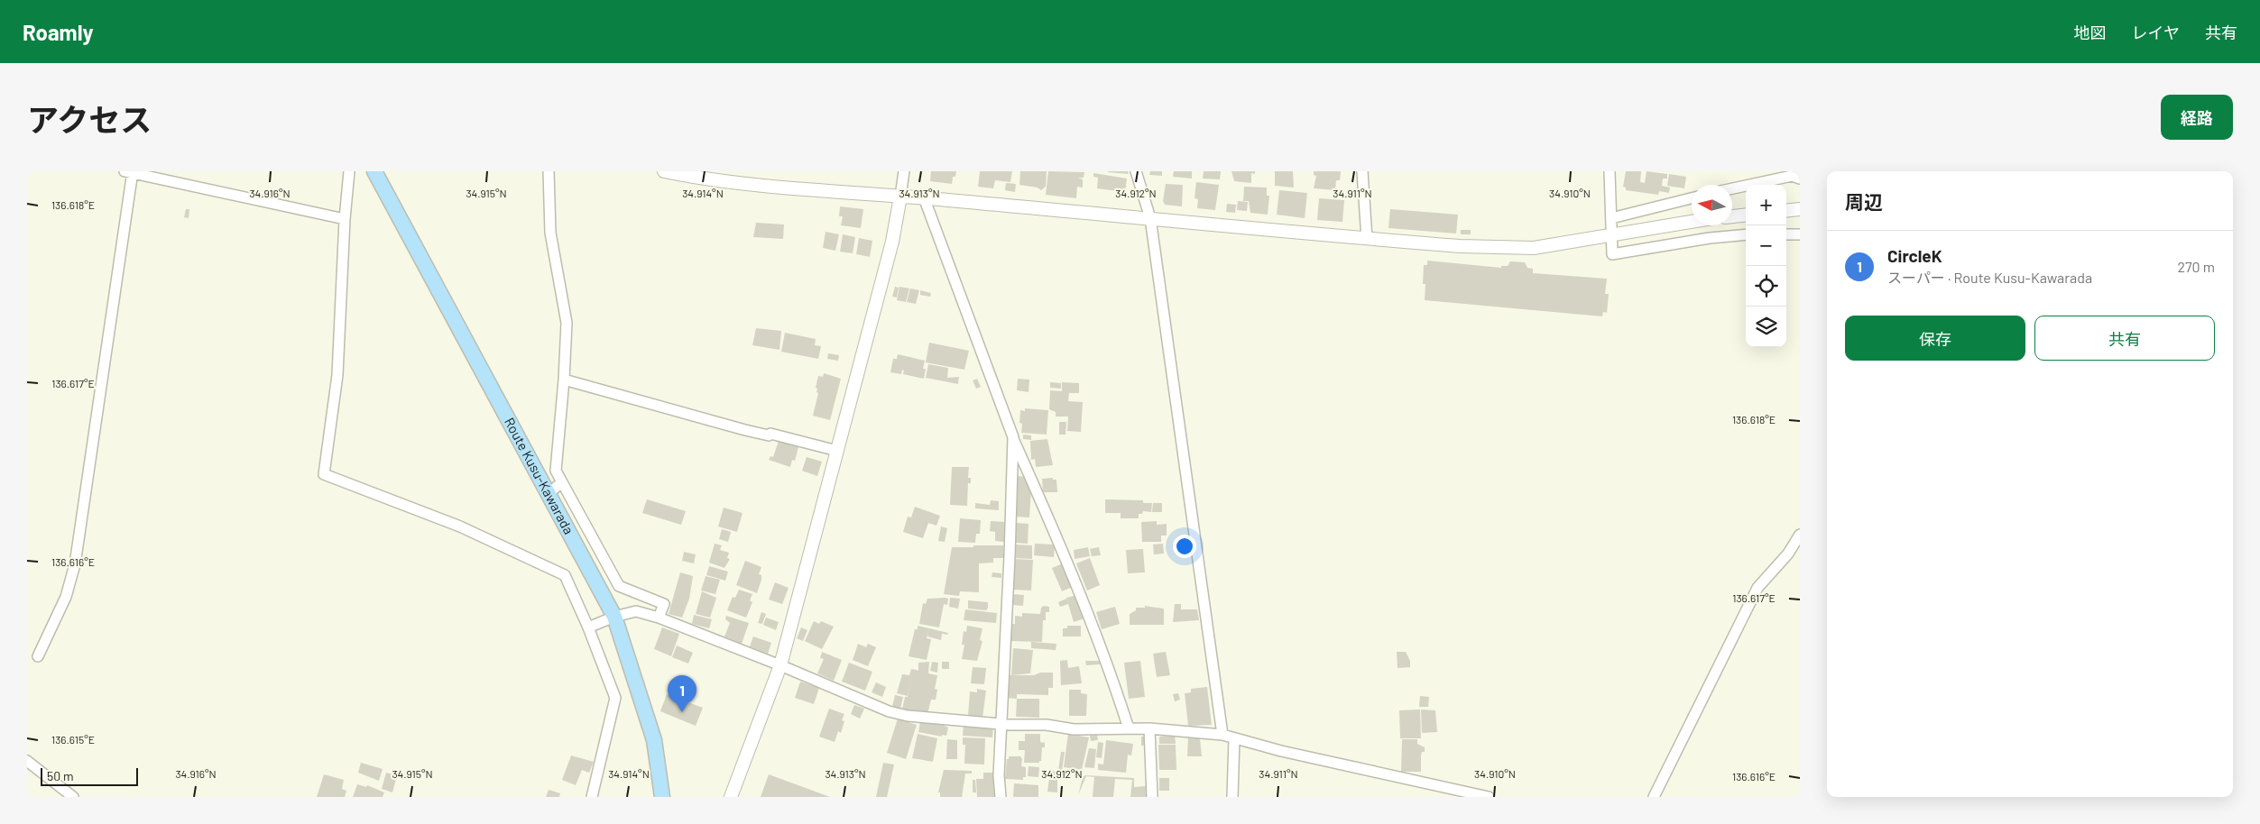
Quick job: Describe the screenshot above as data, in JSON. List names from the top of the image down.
{
  "streets": {
    "main road": ["Route Kusu-Kawarada"]
  },
  "scale_bar": "50 m",
  "north": "left",
  "page": {
    "header": "Roamly",
    "nav": ["地図", "レイヤ", "共有"],
    "title": "アクセス",
    "buttons": [
      "経路",
      ["保存", "共有"]
    ],
    "heading": "周辺",
    "map_buttons": ["+", "−"],
    "list": [
      {
        "mark": "1",
        "name": "CircleK",
        "note": "スーパー · Route Kusu-Kawarada",
        "value": "270 m"
      }
    ],
    "pins": "1",
    "scale": "50 m"
  },
  "coordinates": [
    "34.916°N",
    "34.915°N",
    "34.914°N",
    "34.913°N",
    "34.912°N",
    "34.911°N",
    "34.910°N",
    "136.618°E",
    "136.617°E",
    "136.616°E",
    "136.615°E"
  ]
}
